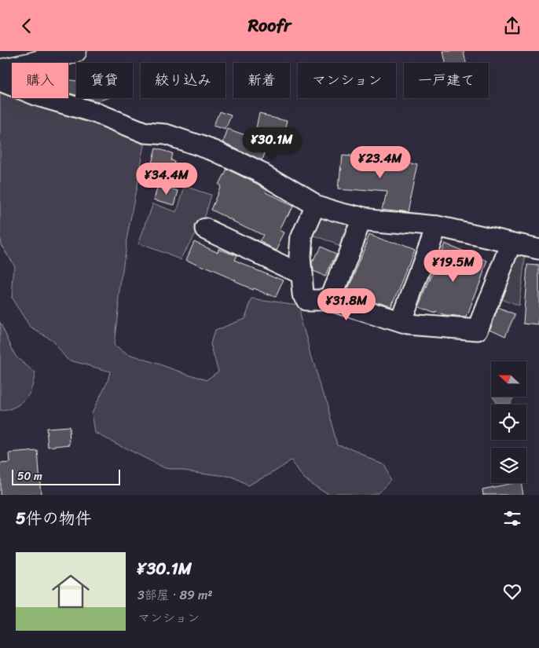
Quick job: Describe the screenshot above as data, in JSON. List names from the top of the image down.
{
  "scale_bar": "50 m",
  "north": "left",
  "page": {
    "header": "Roofr",
    "chip": [
      "購入",
      "賃貸",
      "絞り込み",
      "新着",
      "マンション",
      "一戸建て"
    ],
    "price": [
      "¥30.1M",
      "¥23.4M",
      "¥34.4M",
      "¥19.5M",
      "¥31.8M"
    ],
    "scale": "50 m",
    "heading": "5件の物件",
    "list": [
      {
        "name": "¥30.1M",
        "note": "3部屋 · 89 m² · マンション"
      }
    ]
  }
}
